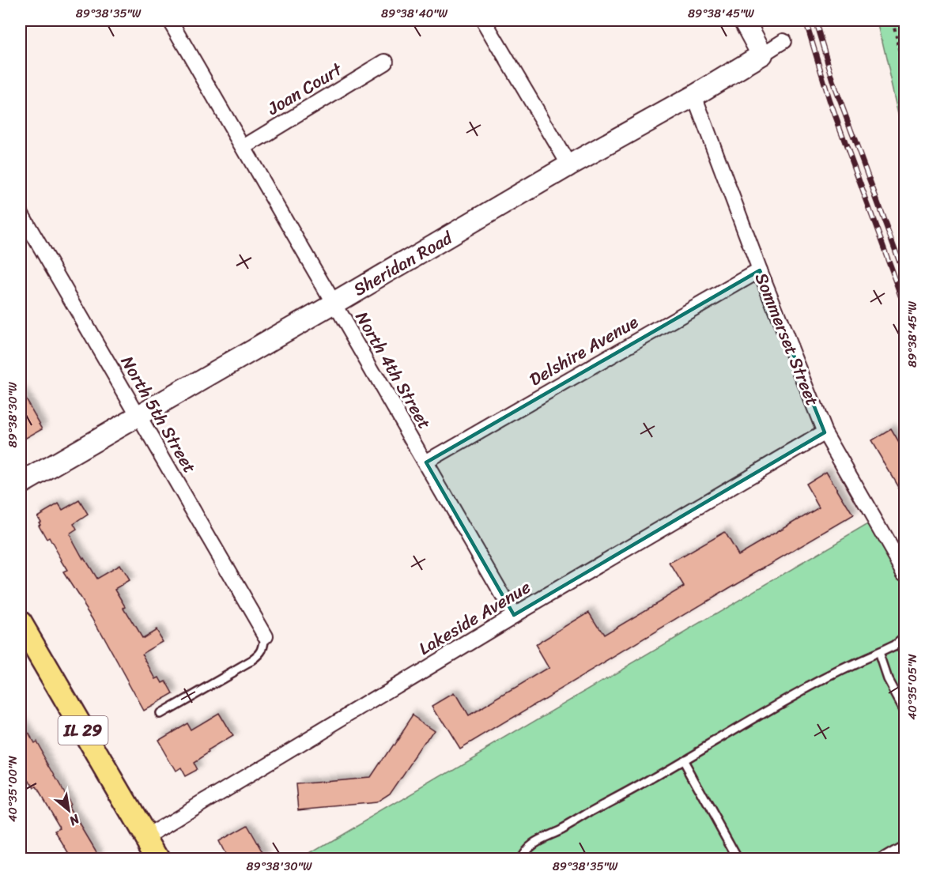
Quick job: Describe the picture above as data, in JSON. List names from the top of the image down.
{
  "streets": {
    "main road": ["Sheridan Road", "IL 29"],
    "street": [
      "Joan Court",
      "Sommerset Street",
      "Delshire Avenue",
      "North 4th Street",
      "North 5th Street",
      "Lakeside Avenue"
    ]
  },
  "crossings": [
    ["Joan Court", "North 4th Street"],
    ["Sheridan Road", "Sommerset Street"],
    ["Sheridan Road", "North 4th Street"],
    ["Sheridan Road", "North 5th Street"],
    ["Sommerset Street", "Delshire Avenue"],
    ["Sommerset Street", "Lakeside Avenue"],
    ["Delshire Avenue", "North 4th Street"],
    ["North 4th Street", "Lakeside Avenue"],
    ["Lakeside Avenue", "IL 29"]
  ],
  "north": "bottom right",
  "coordinates": [
    "89°38'35\"W",
    "89°38'40\"W",
    "89°38'45\"W",
    "89°38'30\"W",
    "40°35'05\"N",
    "40°35'00\"N"
  ]
}
